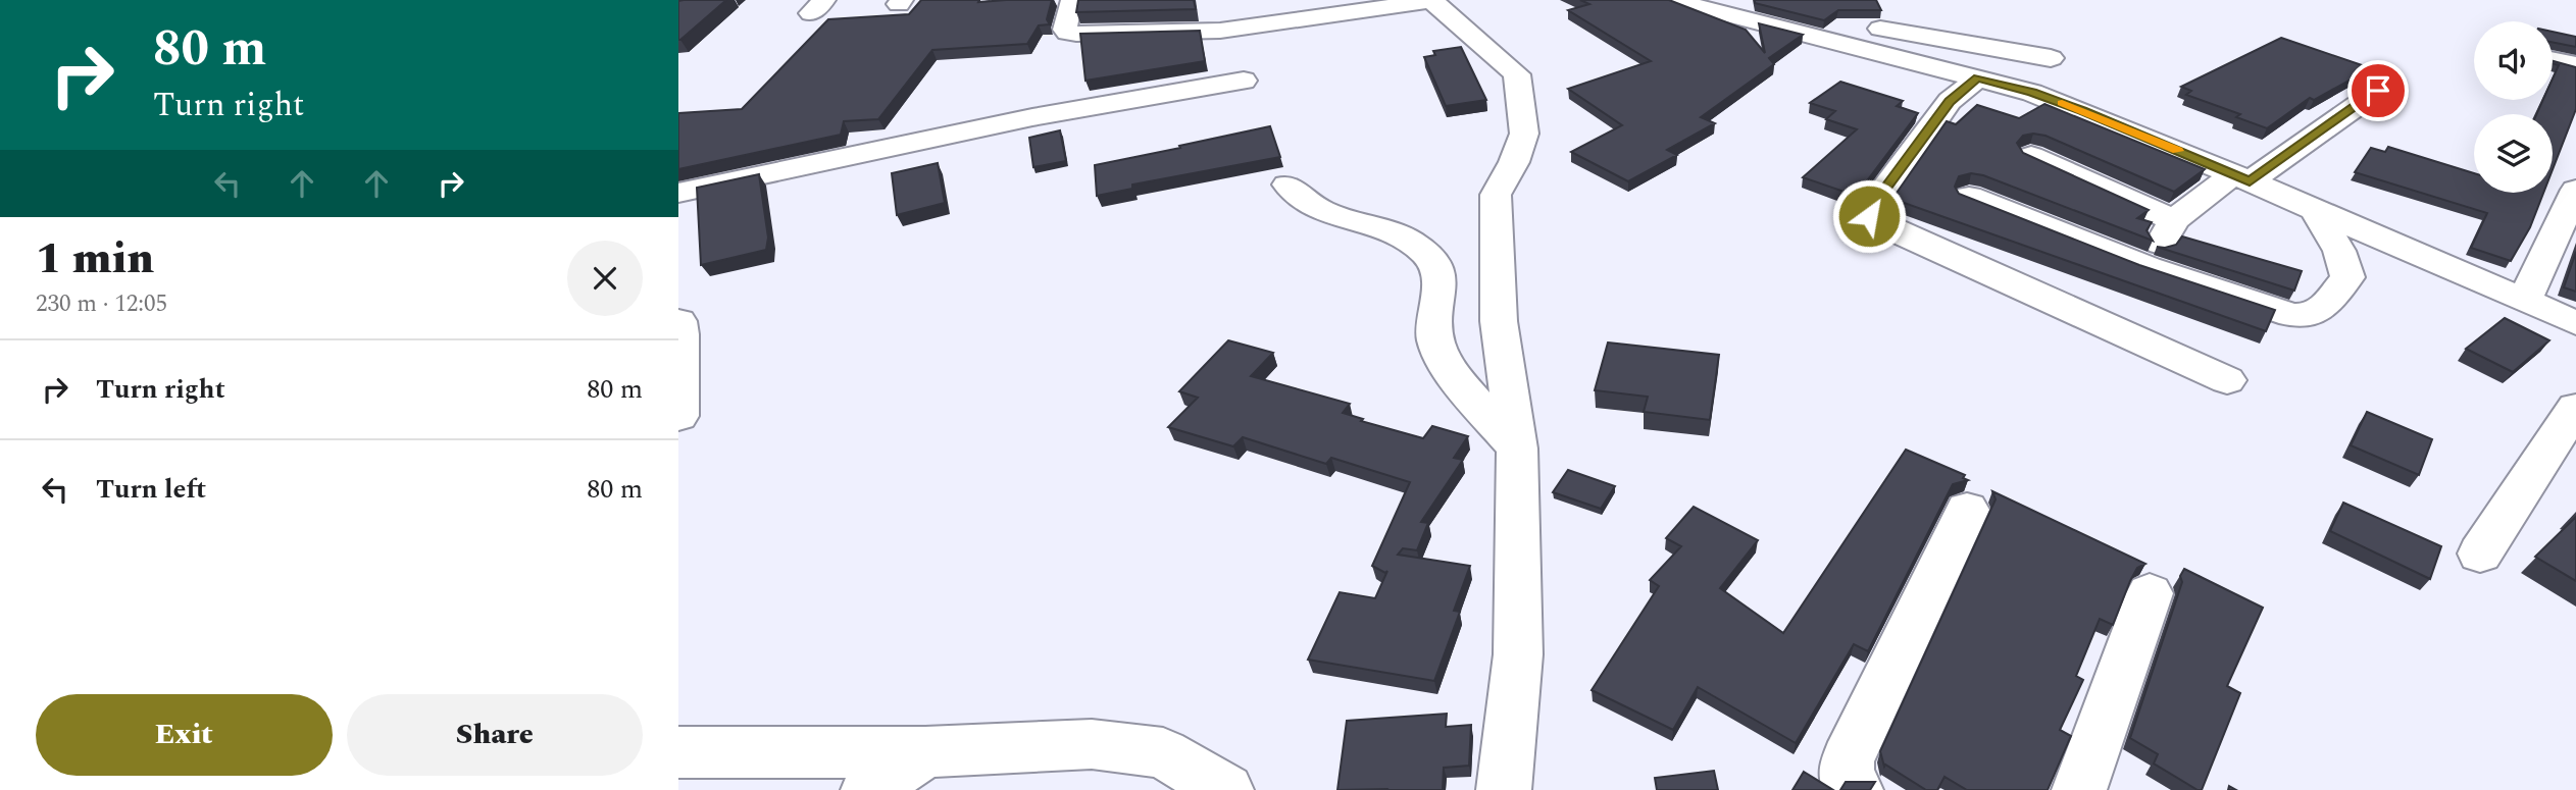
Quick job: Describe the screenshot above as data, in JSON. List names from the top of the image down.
{
  "page": {
    "turn": ["80 m", "Turn right"],
    "heading": ["1 min", "230 m · 12:05"],
    "list": [
      {
        "name": "Turn right",
        "value": "80 m"
      },
      {
        "name": "Turn left",
        "value": "80 m"
      }
    ],
    "buttons": ["Exit", "Share"]
  }
}
